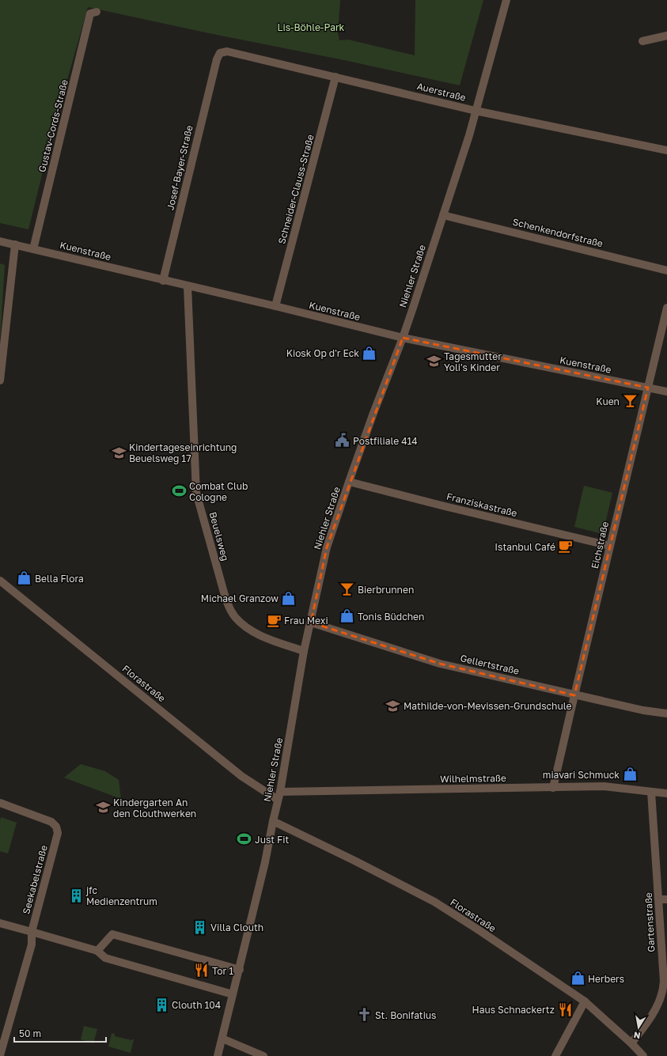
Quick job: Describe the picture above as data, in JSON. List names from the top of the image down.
{
  "streets": {
    "street": [
      "Auerstraße",
      "Gustav-Cords-Straße",
      "Josef-Bayer-Straße",
      "Schneider-Clauss-Straße",
      "Schenkendorfstraße",
      "Kuenstraße",
      "Niehler Straße",
      "Franziskastraße",
      "Beuelsweg",
      "Eichstraße",
      "Gellertstraße",
      "Florastraße",
      "Wilhelmstraße",
      "Seekabelstraße",
      "Gartenstraße"
    ]
  },
  "crossings": [
    ["Auerstraße", "Josef-Bayer-Straße"],
    ["Auerstraße", "Schneider-Clauss-Straße"],
    ["Auerstraße", "Niehler Straße"],
    ["Gustav-Cords-Straße", "Kuenstraße"],
    ["Josef-Bayer-Straße", "Kuenstraße"],
    ["Schneider-Clauss-Straße", "Kuenstraße"],
    ["Schenkendorfstraße", "Niehler Straße"],
    ["Kuenstraße", "Niehler Straße"],
    ["Kuenstraße", "Beuelsweg"],
    ["Kuenstraße", "Eichstraße"],
    ["Niehler Straße", "Franziskastraße"],
    ["Niehler Straße", "Beuelsweg"],
    ["Niehler Straße", "Gellertstraße"],
    ["Niehler Straße", "Florastraße"],
    ["Niehler Straße", "Wilhelmstraße"],
    ["Franziskastraße", "Eichstraße"],
    ["Eichstraße", "Gellertstraße"],
    ["Eichstraße", "Wilhelmstraße"],
    ["Florastraße", "Gartenstraße"],
    ["Wilhelmstraße", "Gartenstraße"]
  ],
  "parks": ["Lis-Böhle-Park"],
  "places": {
    "shop": [
      "Kiosk Op d'r Eck",
      "Bella Flora",
      "Michael Granzow",
      "Tonis Büdchen",
      "miavari Schmuck",
      "Herbers"
    ],
    "school or university": [
      "Tagesmutter Yoli's Kinder",
      "Kindertageseinrichtung Beuelsweg 17",
      "Mathilde-von-Mevissen-Grundschule",
      "Kindergarten An den Clouthwerken"
    ],
    "bar": ["Kuen", "Bierbrunnen"],
    "public building": ["Postfiliale 414"],
    "sports": ["Combat Club Cologne", "Just Fit"],
    "cafe": ["Istanbul Café", "Frau Mexi"],
    "building": ["jfc Medienzentrum", "Villa Clouth", "Clouth 104"],
    "restaurant": ["Tor 1", "Haus Schnackertz"],
    "church": ["St. Bonifatius"]
  },
  "scale_bar": "50 m",
  "north": "bottom"
}
